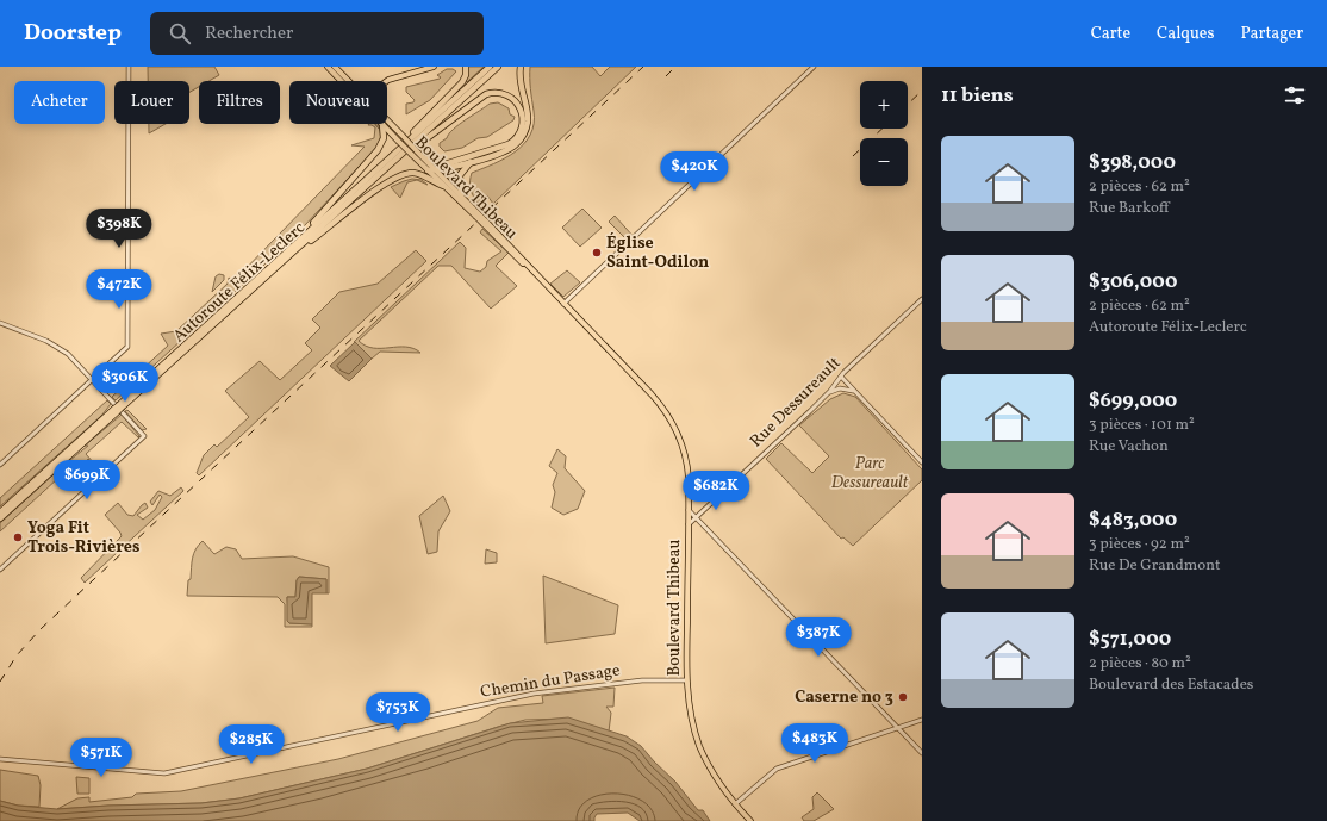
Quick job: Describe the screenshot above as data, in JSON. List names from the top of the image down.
{
  "streets": {
    "highway": ["Autoroute Félix-Leclerc"],
    "main road": ["Boulevard Thibeau"],
    "street": ["Rue Dessureault", "Chemin du Passage"]
  },
  "crossings": [
    ["Boulevard Thibeau", "Rue Dessureault"],
    ["Boulevard Thibeau", "Chemin du Passage"]
  ],
  "parks": ["Parc Dessureault"],
  "places": ["Église Saint-Odilon", "Yoga Fit Trois-Rivières", "Caserne no 3"],
  "page": {
    "header": "Doorstep",
    "search": "Rechercher",
    "nav": ["Carte", "Calques", "Partager"],
    "heading": "11 biens",
    "map_buttons": ["+", "−"],
    "chip": [
      "Acheter",
      "Louer",
      "Filtres",
      "Nouveau"
    ],
    "list": [
      {
        "name": "$398,000",
        "note": "2 pièces · 62 m² · Rue Barkoff"
      },
      {
        "name": "$306,000",
        "note": "2 pièces · 62 m² · Autoroute Félix-Leclerc"
      },
      {
        "name": "$699,000",
        "note": "3 pièces · 101 m² · Rue Vachon"
      },
      {
        "name": "$483,000",
        "note": "3 pièces · 92 m² · Rue De Grandmont"
      },
      {
        "name": "$571,000",
        "note": "2 pièces · 80 m² · Boulevard des Estacades"
      }
    ],
    "price": [
      "$420K",
      "$398K",
      "$472K",
      "$306K",
      "$699K",
      "$682K",
      "$387K",
      "$753K",
      "$483K",
      "$285K",
      "$571K"
    ]
  }
}
